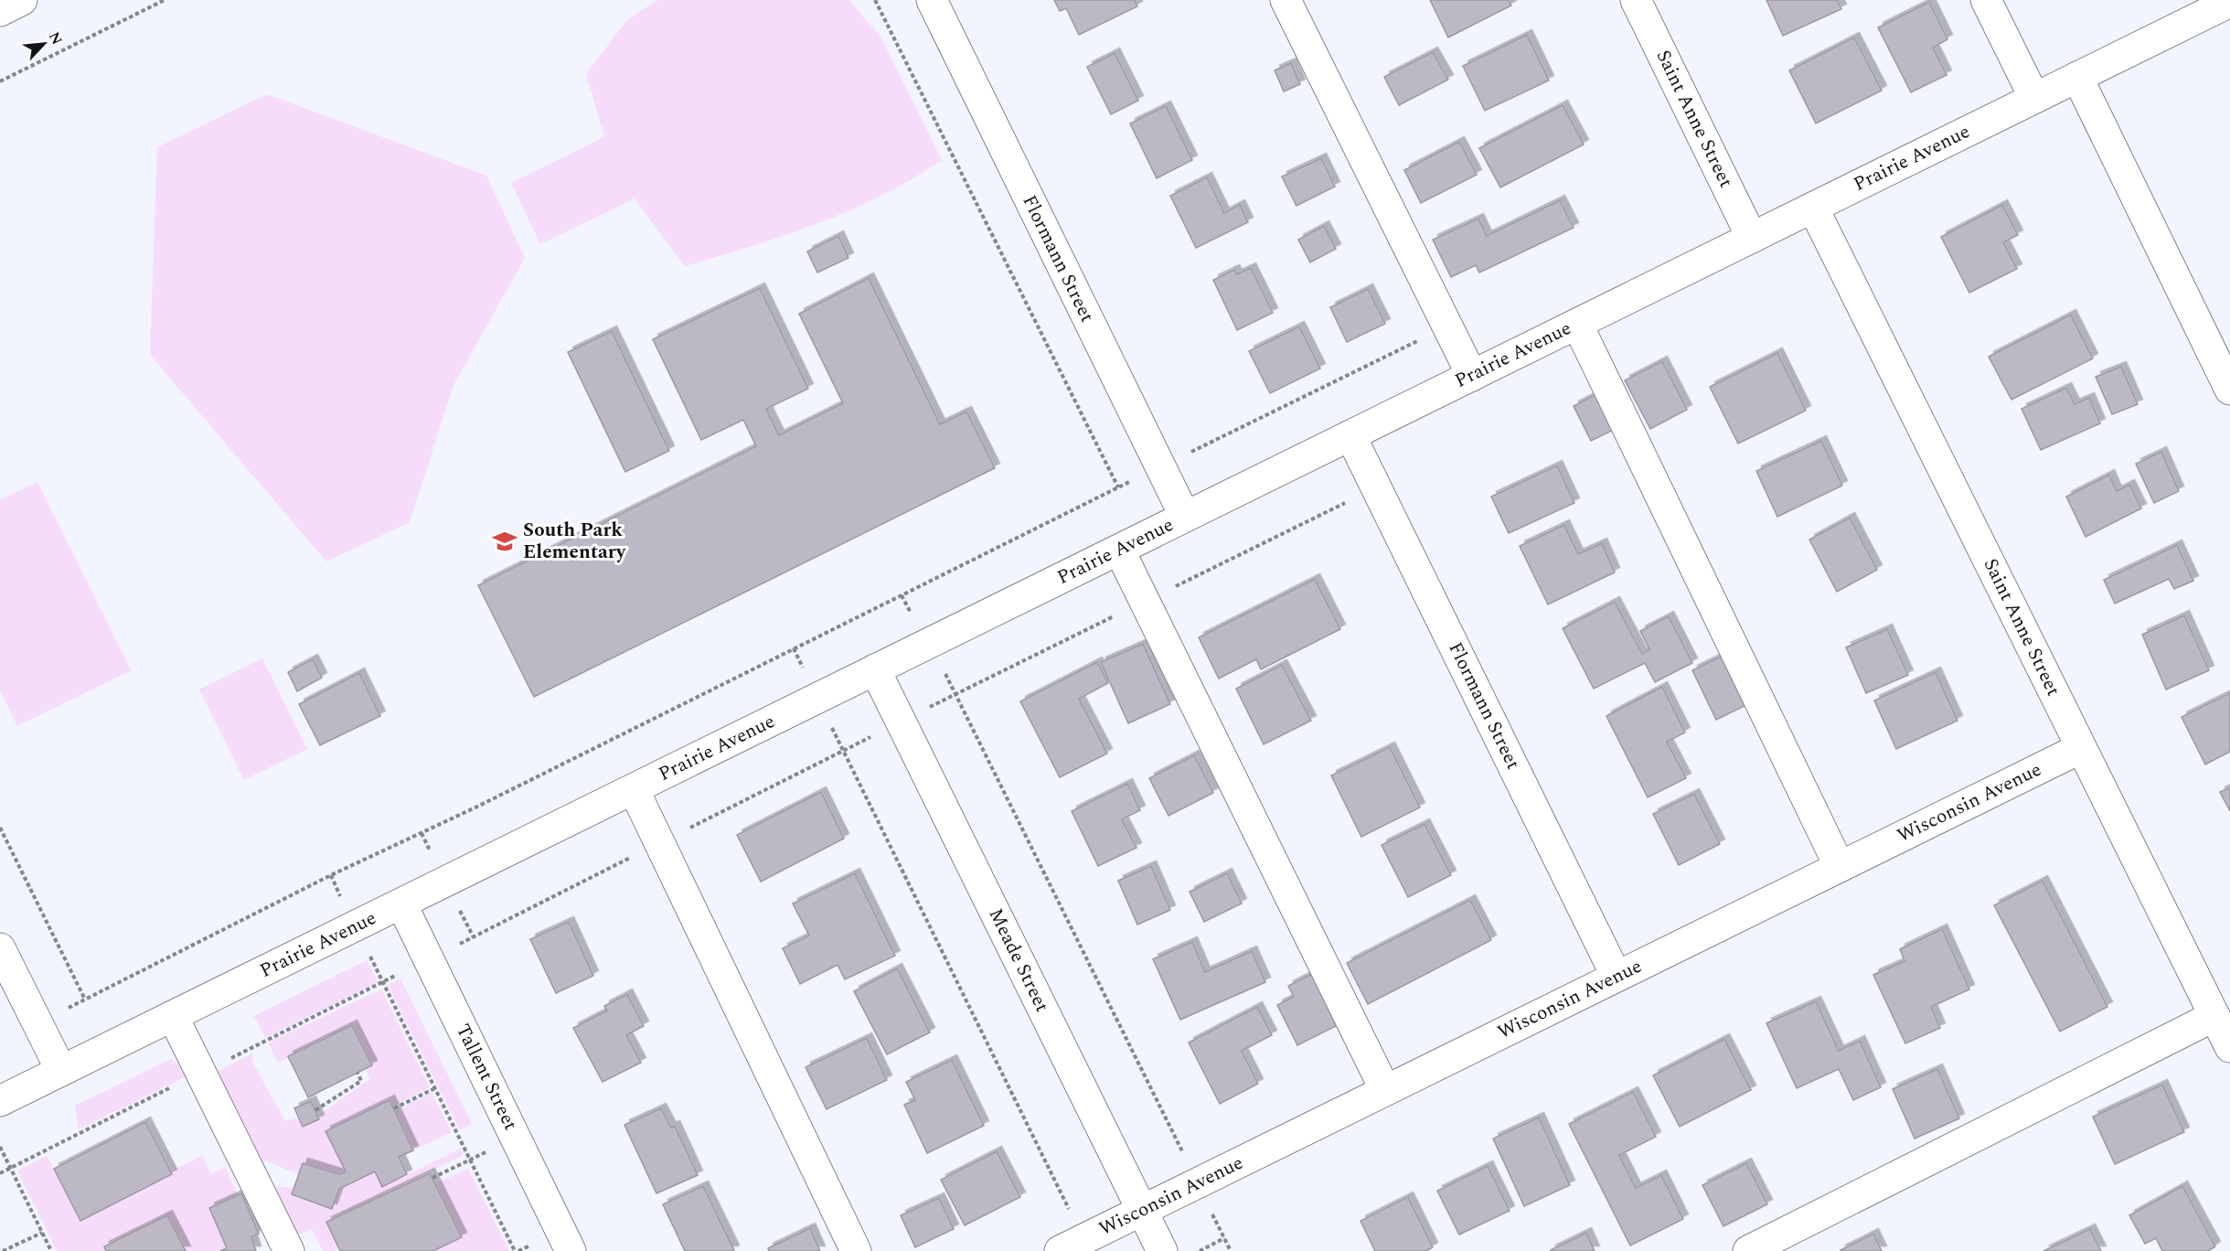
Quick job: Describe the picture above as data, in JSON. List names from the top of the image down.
{
  "streets": {
    "street": [
      "Saint Anne Street",
      "Prairie Avenue",
      "Flormann Street",
      "Wisconsin Avenue",
      "Meade Street",
      "Tallent Street"
    ]
  },
  "crossings": [
    ["Saint Anne Street", "Prairie Avenue"],
    ["Saint Anne Street", "Wisconsin Avenue"],
    ["Prairie Avenue", "Flormann Street"],
    ["Prairie Avenue", "Meade Street"],
    ["Prairie Avenue", "Tallent Street"],
    ["Flormann Street", "Wisconsin Avenue"],
    ["Wisconsin Avenue", "Meade Street"]
  ],
  "places": {
    "school or university": ["South Park Elementary"]
  },
  "north": "top right"
}
